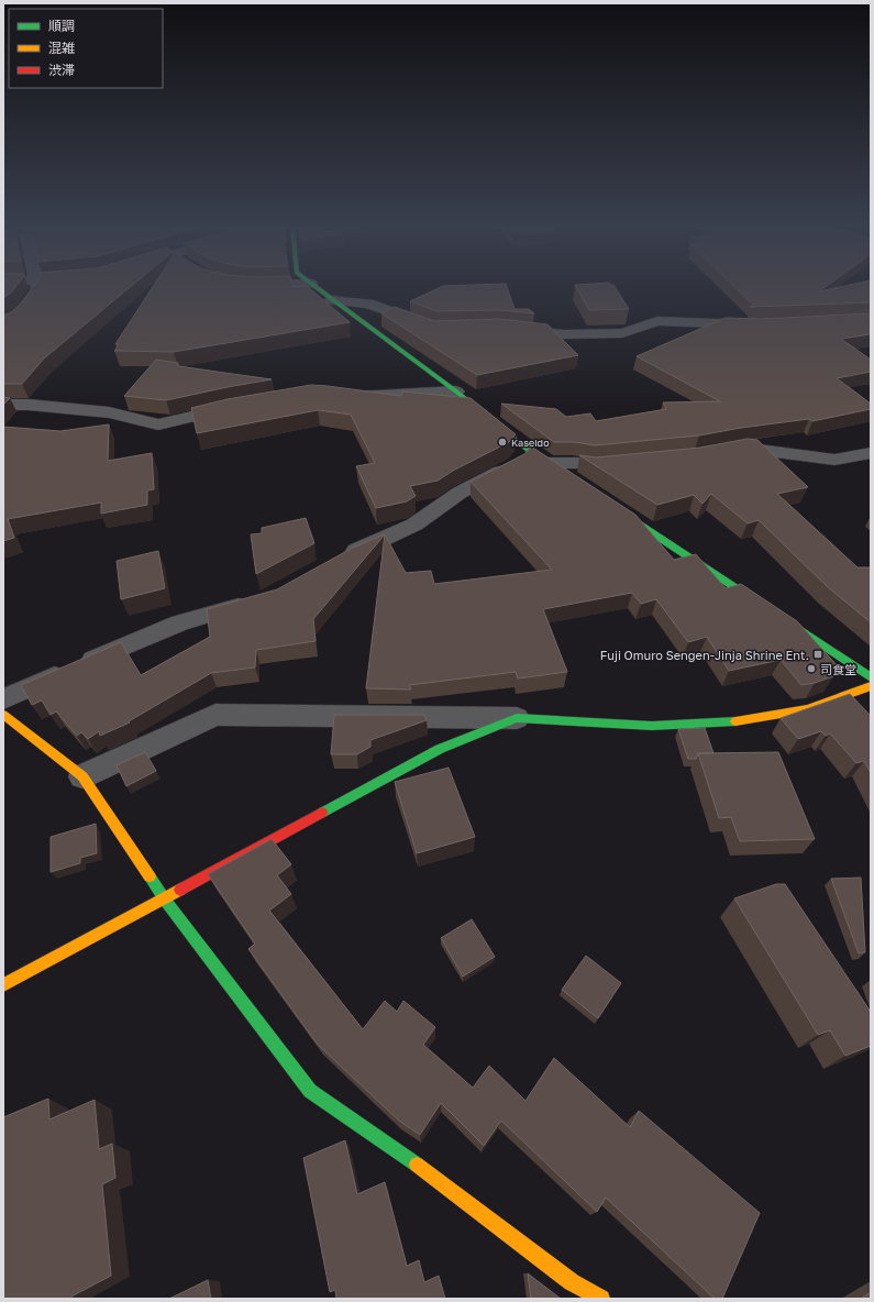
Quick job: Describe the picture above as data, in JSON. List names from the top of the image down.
{
  "places": {
    "other": ["Kaseido", "司食堂"],
    "transit": ["Fuji Omuro Sengen-Jinja Shrine Ent."]
  },
  "legend": ["順調", "混雑", "渋滞"]
}
